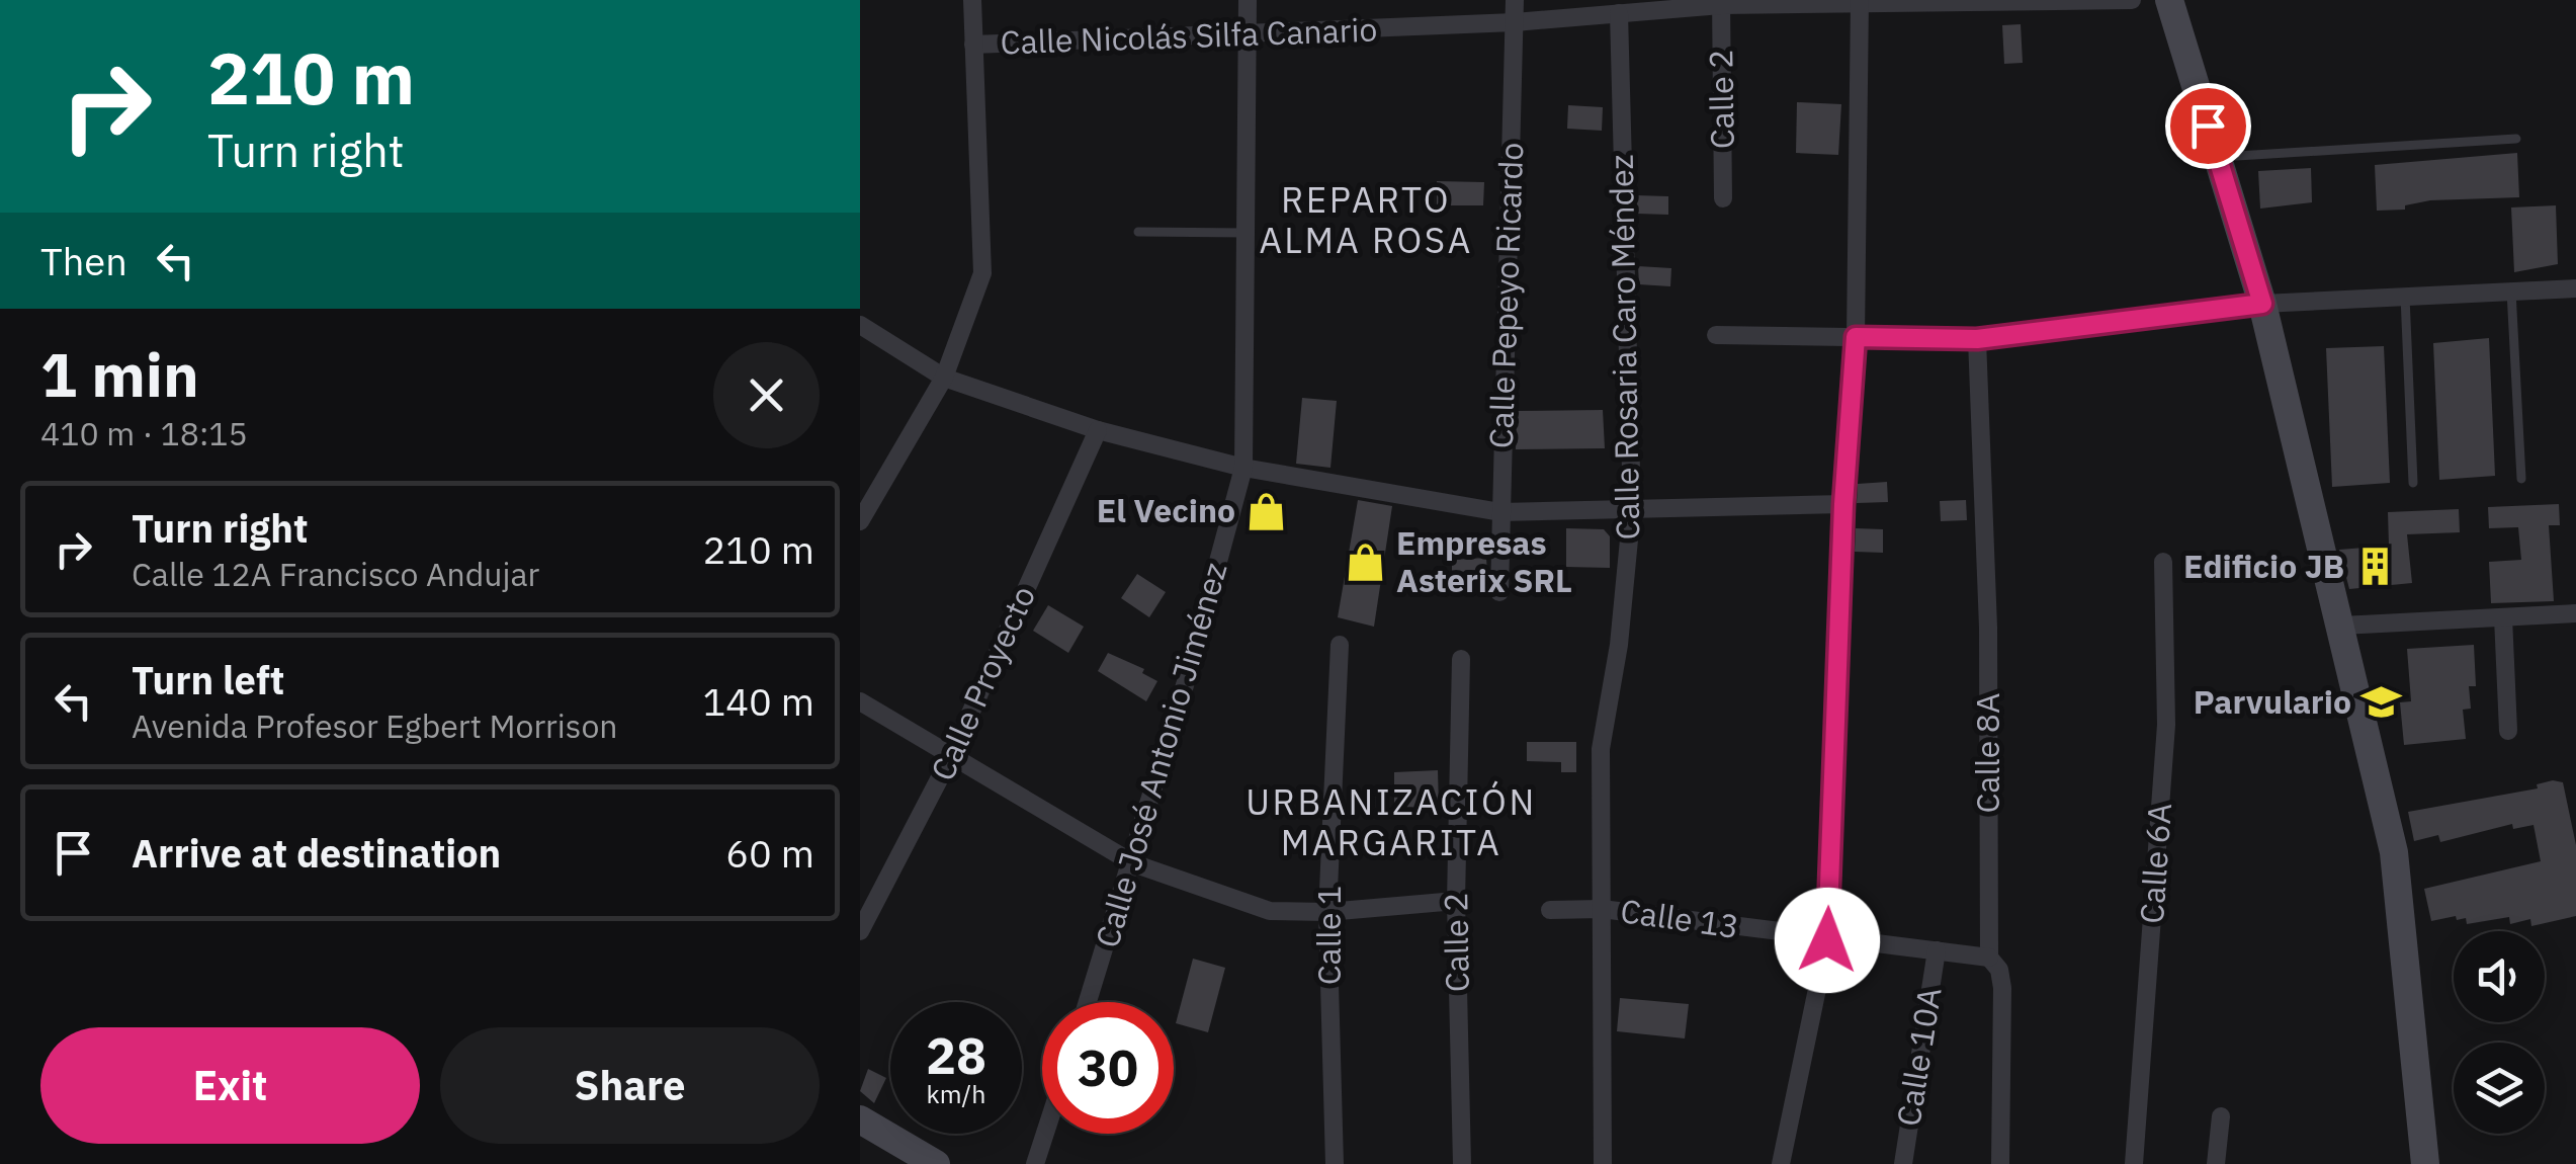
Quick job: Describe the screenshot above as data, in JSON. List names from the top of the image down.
{
  "streets": {
    "street": [
      "Calle Nicolás Silfa Canario",
      "Calle 2",
      "Calle Pepeyo Ricardo",
      "Calle Rosaria Caro Méndez",
      "Calle Proyecto",
      "Calle 8A",
      "Calle José Antonio Jiménez",
      "Calle 6A",
      "Calle 13",
      "Calle 1",
      "Calle 10A"
    ]
  },
  "crossings": [
    ["Calle Nicolás Silfa Canario", "Calle 2"],
    ["Calle Nicolás Silfa Canario", "Calle Pepeyo Ricardo"],
    ["Calle Nicolás Silfa Canario", "Calle Rosaria Caro Méndez"],
    ["Calle Nicolás Silfa Canario", "Calle José Antonio Jiménez"],
    ["Calle Rosaria Caro Méndez", "Calle 13"],
    ["Calle 8A", "Calle 13"],
    ["Calle 13", "Calle 10A"]
  ],
  "districts": ["REPARTO ALMA ROSA", "URBANIZACIÓN MARGARITA"],
  "places": {
    "shop": ["El Vecino", "Empresas Asterix SRL"],
    "building": ["Edificio JB"],
    "school or university": ["Parvulario"]
  },
  "page": {
    "turn": ["210 m", "Turn right"],
    "then": "Then",
    "heading": ["1 min", "410 m · 18:15"],
    "list": [
      {
        "name": "Turn right",
        "note": "Calle 12A Francisco Andujar",
        "value": "210 m"
      },
      {
        "name": "Turn left",
        "note": "Avenida Profesor Egbert Morrison",
        "value": "140 m"
      },
      {
        "name": "Arrive at destination",
        "value": "60 m"
      }
    ],
    "speed": "28 km/h",
    "limit": "30",
    "buttons": ["Exit", "Share"]
  }
}
